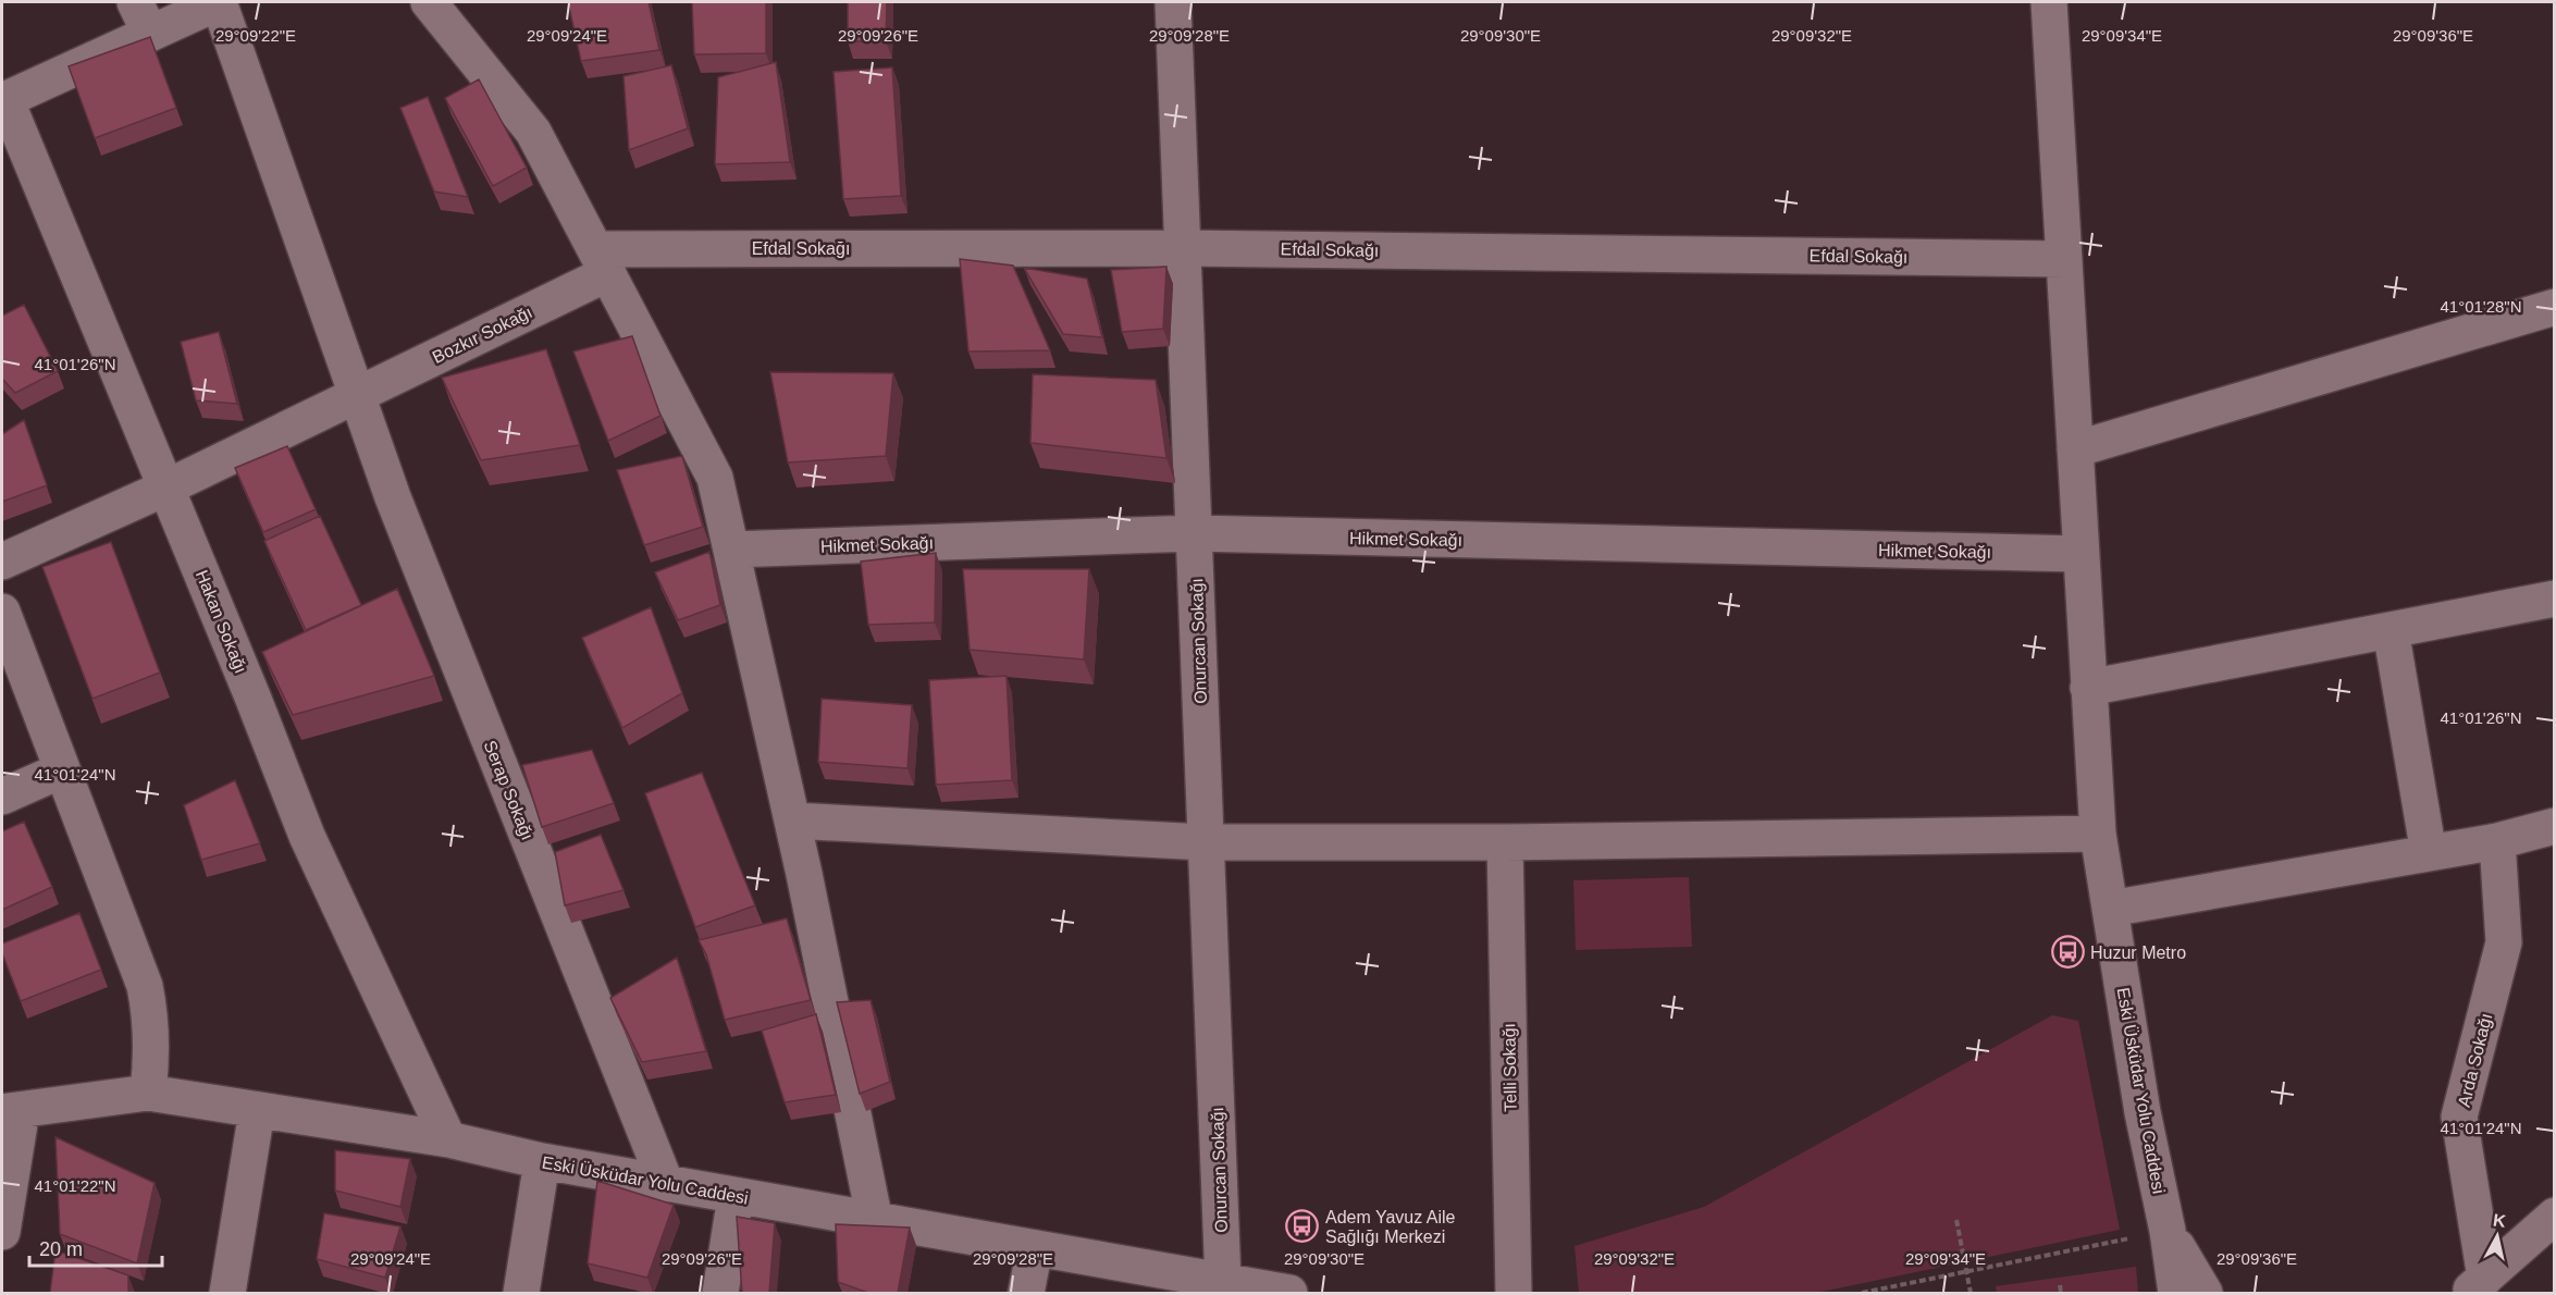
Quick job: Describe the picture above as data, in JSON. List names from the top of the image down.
{
  "streets": {
    "street": [
      "Efdal Sokağı",
      "Bozkır Sokağı",
      "Hikmet Sokağı",
      "Hakan Sokağı",
      "Onurcan Sokağı",
      "Serap Sokağı",
      "Arda Sokağı",
      "Telli Sokağı",
      "Eski Üsküdar Yolu Caddesi"
    ]
  },
  "crossings": [
    ["Efdal Sokağı", "Bozkır Sokağı"],
    ["Efdal Sokağı", "Onurcan Sokağı"],
    ["Efdal Sokağı", "Eski Üsküdar Yolu Caddesi"],
    ["Bozkır Sokağı", "Hakan Sokağı"],
    ["Bozkır Sokağı", "Serap Sokağı"],
    ["Hikmet Sokağı", "Onurcan Sokağı"],
    ["Hikmet Sokağı", "Eski Üsküdar Yolu Caddesi"],
    ["Hakan Sokağı", "Eski Üsküdar Yolu Caddesi"],
    ["Onurcan Sokağı", "Eski Üsküdar Yolu Caddesi"],
    ["Serap Sokağı", "Eski Üsküdar Yolu Caddesi"]
  ],
  "places": {
    "bus stop": ["Huzur Metro", "Adem Yavuz Aile Sağlığı Merkezi"]
  },
  "scale_bar": "20 m",
  "north": "top",
  "coordinates": [
    "29°09'22\"E",
    "29°09'24\"E",
    "29°09'26\"E",
    "29°09'28\"E",
    "29°09'30\"E",
    "29°09'32\"E",
    "29°09'34\"E",
    "29°09'36\"E",
    "41°01'28\"N",
    "41°01'26\"N",
    "41°01'24\"N",
    "41°01'22\"N"
  ]
}
